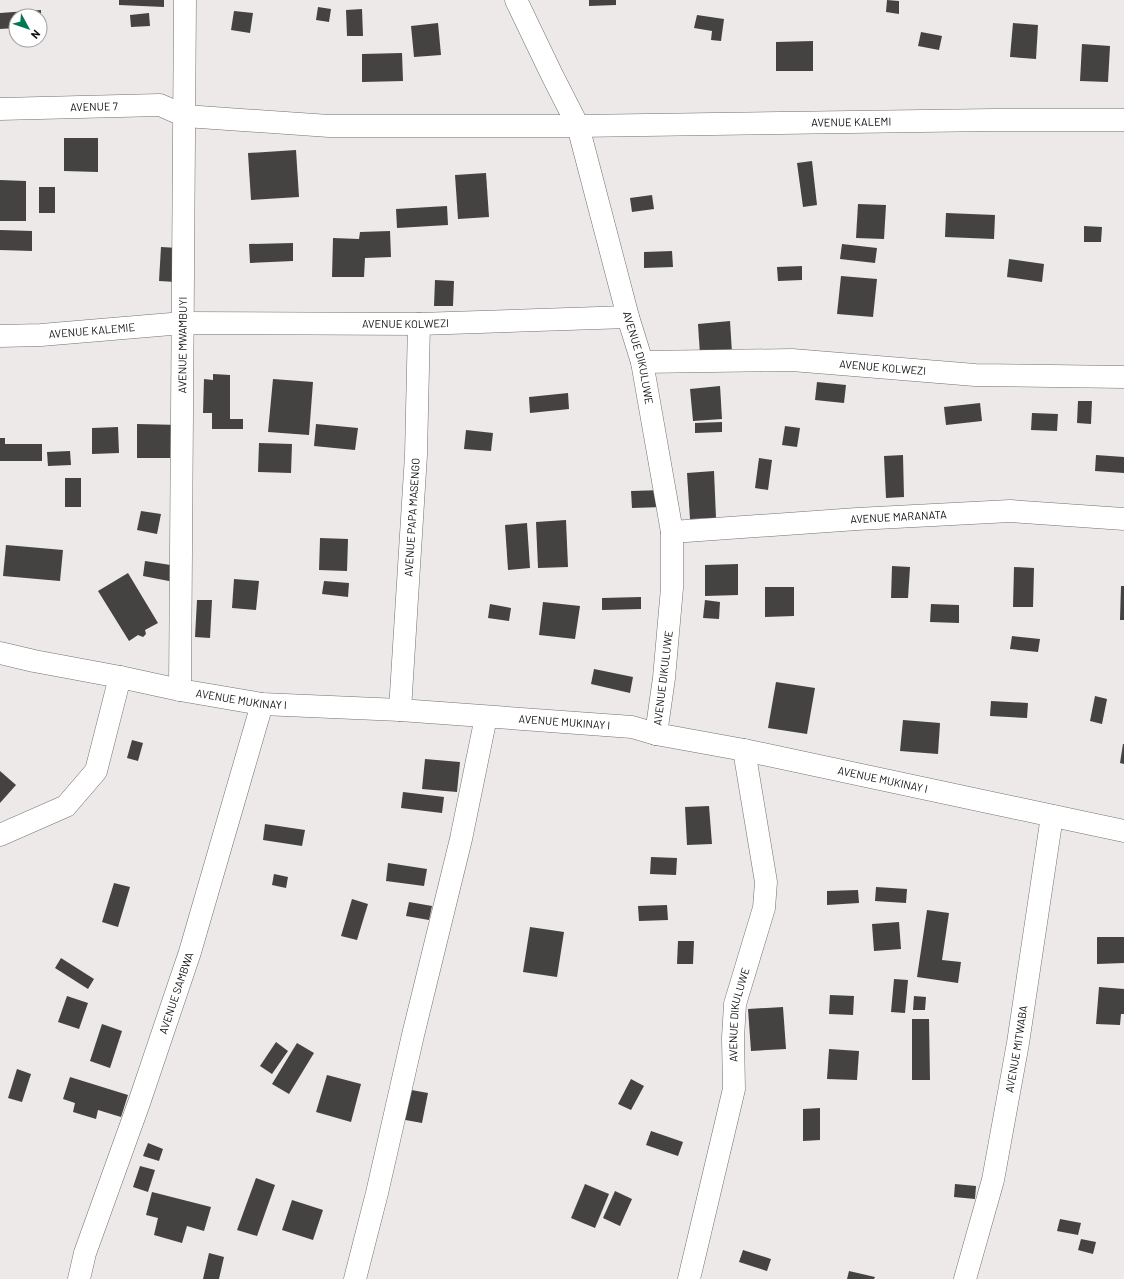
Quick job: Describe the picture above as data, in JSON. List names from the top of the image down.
{
  "streets": {
    "street": [
      "AVENUE 7",
      "AVENUE KALEMI",
      "AVENUE KOLWEZI",
      "AVENUE KALEMIE",
      "AVENUE MWAMBUYI",
      "AVENUE DIKULUWE",
      "AVENUE PAPA MASENGO",
      "AVENUE MARANATA",
      "AVENUE MUKINAY I",
      "AVENUE SAMBWA",
      "AVENUE MITWABA"
    ]
  },
  "crossings": [
    ["AVENUE 7", "AVENUE KALEMI"],
    ["AVENUE 7", "AVENUE MWAMBUYI"],
    ["AVENUE 7", "AVENUE DIKULUWE"],
    ["AVENUE KALEMI", "AVENUE DIKULUWE"],
    ["AVENUE KOLWEZI", "AVENUE KALEMIE"],
    ["AVENUE KOLWEZI", "AVENUE MWAMBUYI"],
    ["AVENUE KOLWEZI", "AVENUE DIKULUWE"],
    ["AVENUE KOLWEZI", "AVENUE PAPA MASENGO"],
    ["AVENUE KALEMIE", "AVENUE MWAMBUYI"],
    ["AVENUE MWAMBUYI", "AVENUE MUKINAY I"],
    ["AVENUE DIKULUWE", "AVENUE MARANATA"],
    ["AVENUE DIKULUWE", "AVENUE MUKINAY I"],
    ["AVENUE PAPA MASENGO", "AVENUE MUKINAY I"],
    ["AVENUE MUKINAY I", "AVENUE SAMBWA"],
    ["AVENUE MUKINAY I", "AVENUE MITWABA"]
  ],
  "north": "bottom right"
}
